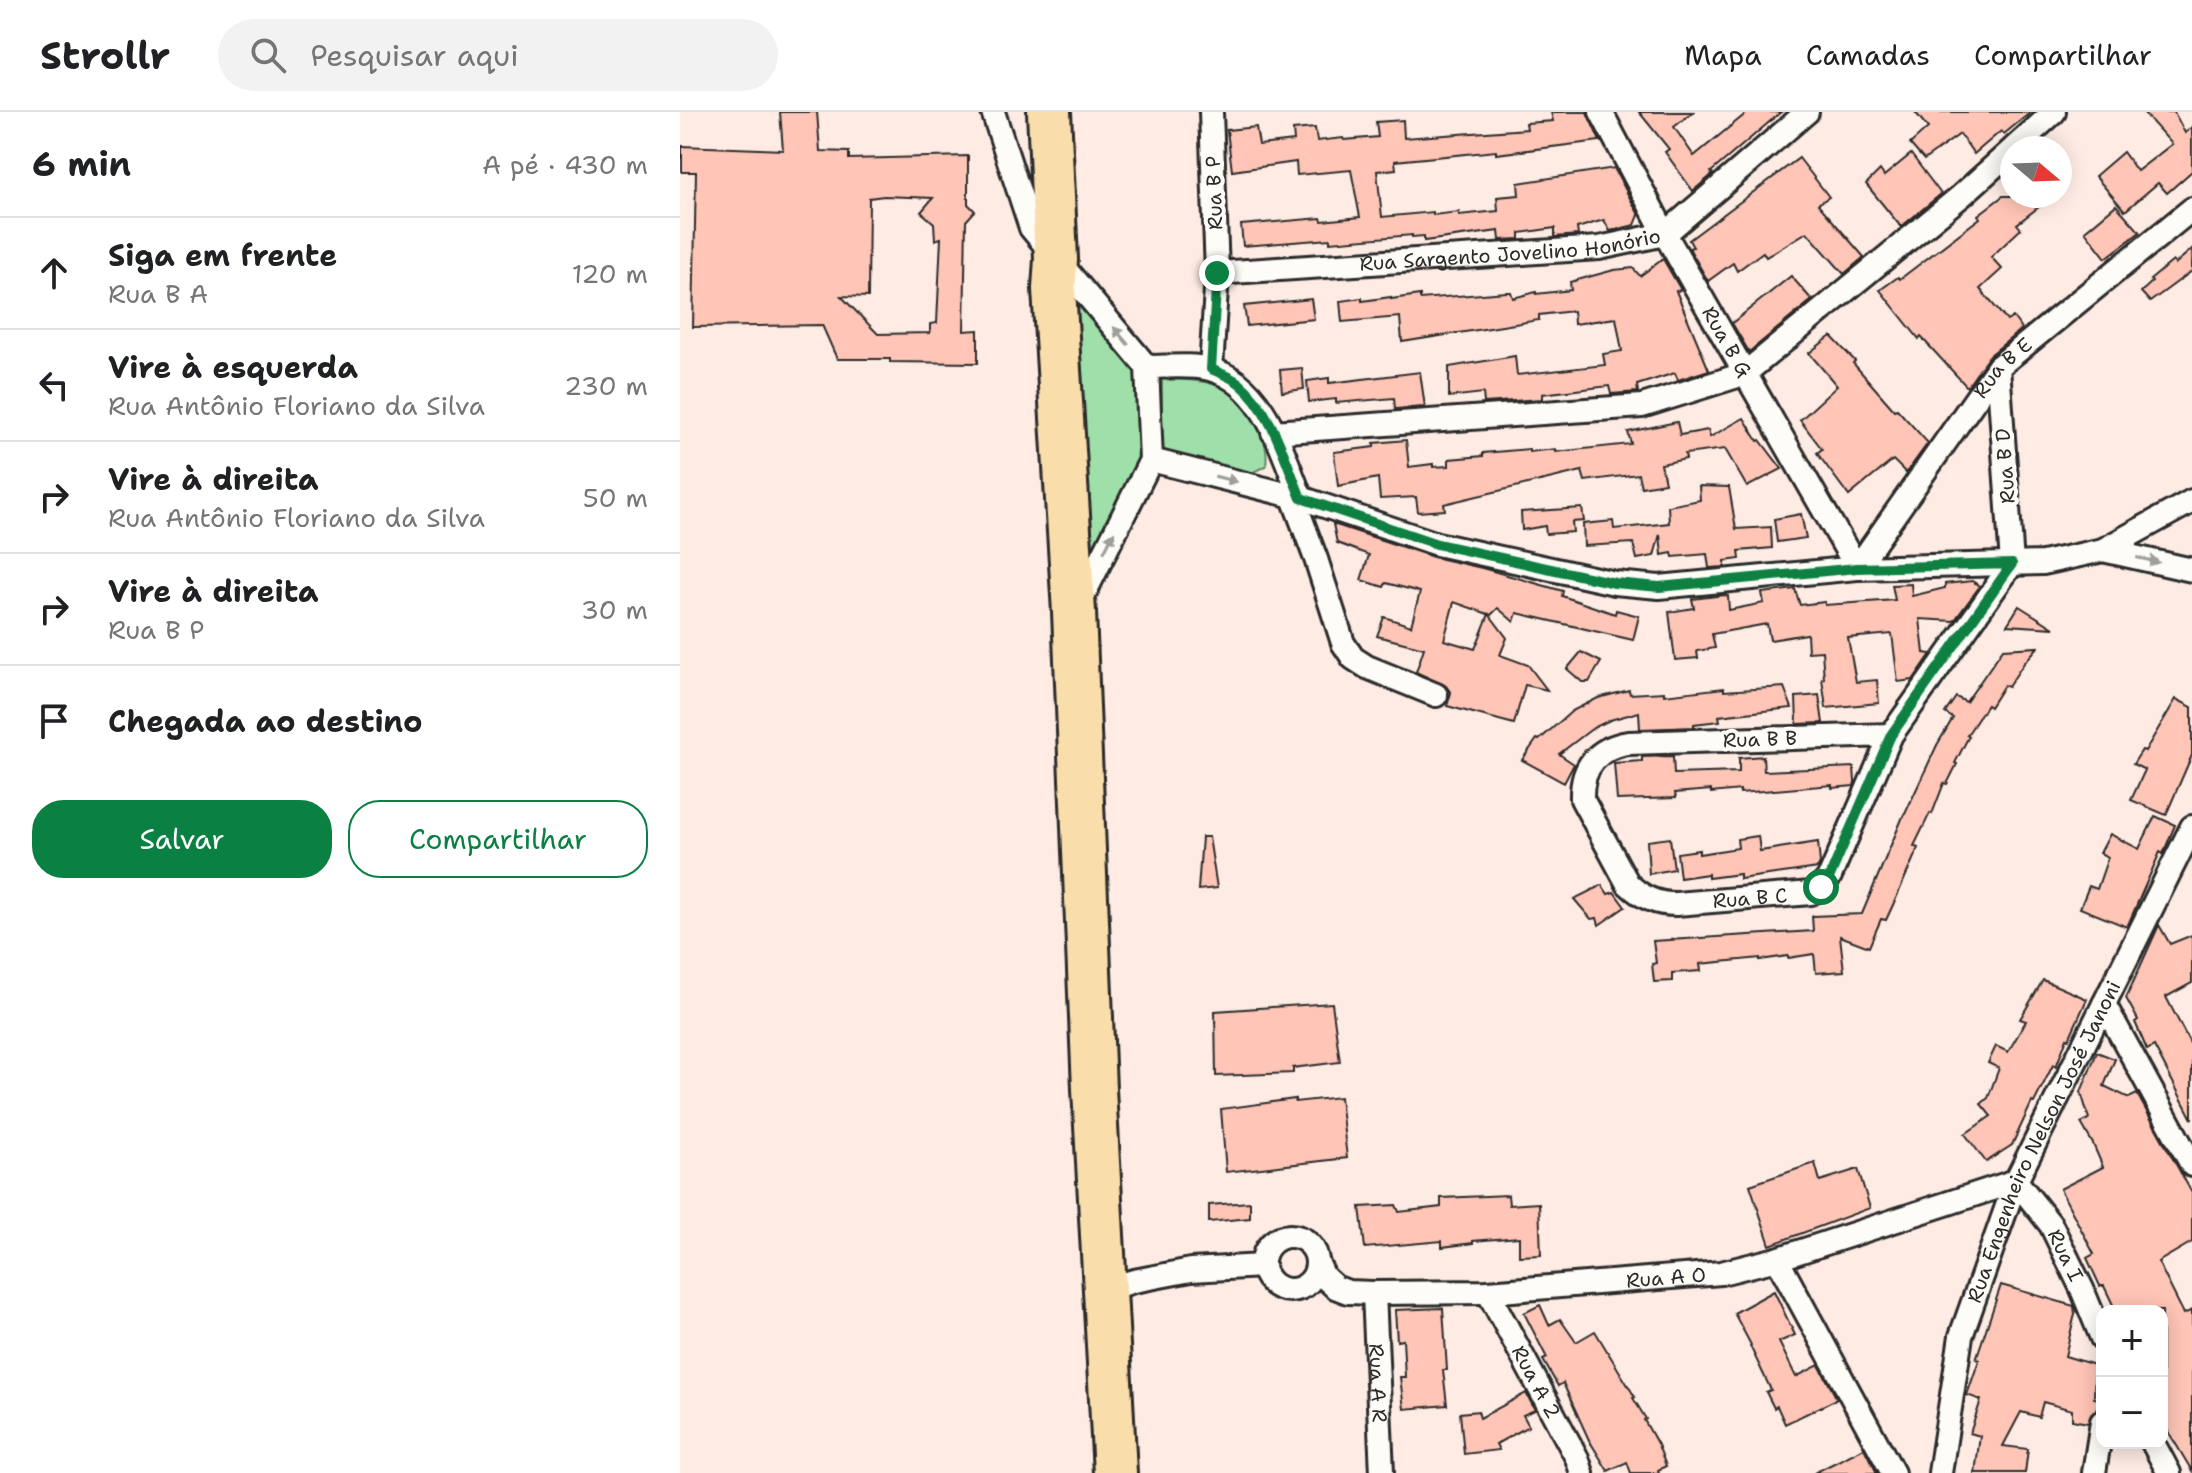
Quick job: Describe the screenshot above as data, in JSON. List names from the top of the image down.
{
  "streets": {
    "street": [
      "Rua B P",
      "Rua Sargento Jovelino Honório",
      "Rua B G",
      "Rua B E",
      "Rua B D",
      "Rua B B",
      "Rua B C",
      "Rua Engenheiro Nelson José Janoni",
      "Rua I",
      "Rua A O",
      "Rua A 2",
      "Rua A R"
    ]
  },
  "crossings": [
    ["Rua B P", "Rua Sargento Jovelino Honório"],
    ["Rua Sargento Jovelino Honório", "Rua B G"],
    ["Rua B G", "Rua B E"],
    ["Rua B E", "Rua B D"],
    ["Rua B B", "Rua B C"],
    ["Rua Engenheiro Nelson José Janoni", "Rua I"],
    ["Rua Engenheiro Nelson José Janoni", "Rua A O"],
    ["Rua I", "Rua A O"],
    ["Rua A O", "Rua A 2"],
    ["Rua A O", "Rua A R"]
  ],
  "north": "right",
  "page": {
    "header": "Strollr",
    "search": "Pesquisar aqui",
    "nav": ["Mapa", "Camadas", "Compartilhar"],
    "heading": ["6 min", "A pé · 430 m"],
    "list": [
      ["Siga em frente", "Rua B A", "120 m"],
      ["Vire à esquerda", "Rua Antônio Floriano da Silva", "230 m"],
      ["Vire à direita", "Rua Antônio Floriano da Silva", "50 m"],
      ["Vire à direita", "Rua B P", "30 m"],
      "Chegada ao destino"
    ],
    "buttons": ["Salvar", "Compartilhar"],
    "map_buttons": ["+", "−"]
  }
}
